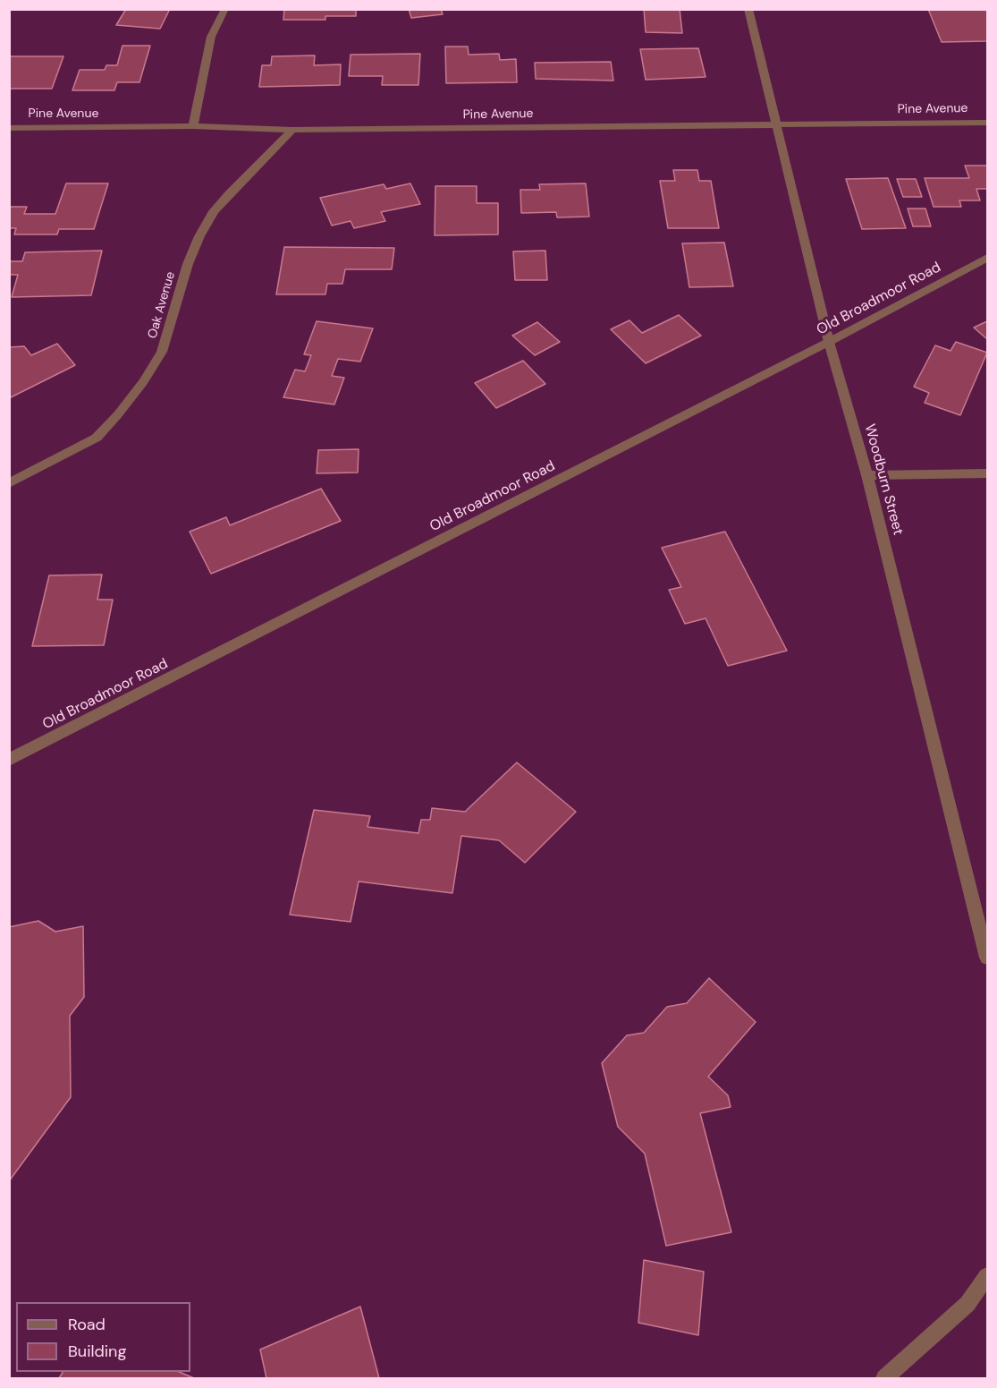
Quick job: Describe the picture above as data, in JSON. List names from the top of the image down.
{
  "streets": {
    "street": [
      "Pine Avenue",
      "Old Broadmoor Road",
      "Oak Avenue",
      "Woodburn Street"
    ]
  },
  "crossings": [
    ["Pine Avenue", "Oak Avenue"],
    ["Pine Avenue", "Woodburn Street"],
    ["Old Broadmoor Road", "Woodburn Street"]
  ],
  "legend": ["Road", "Building"]
}
